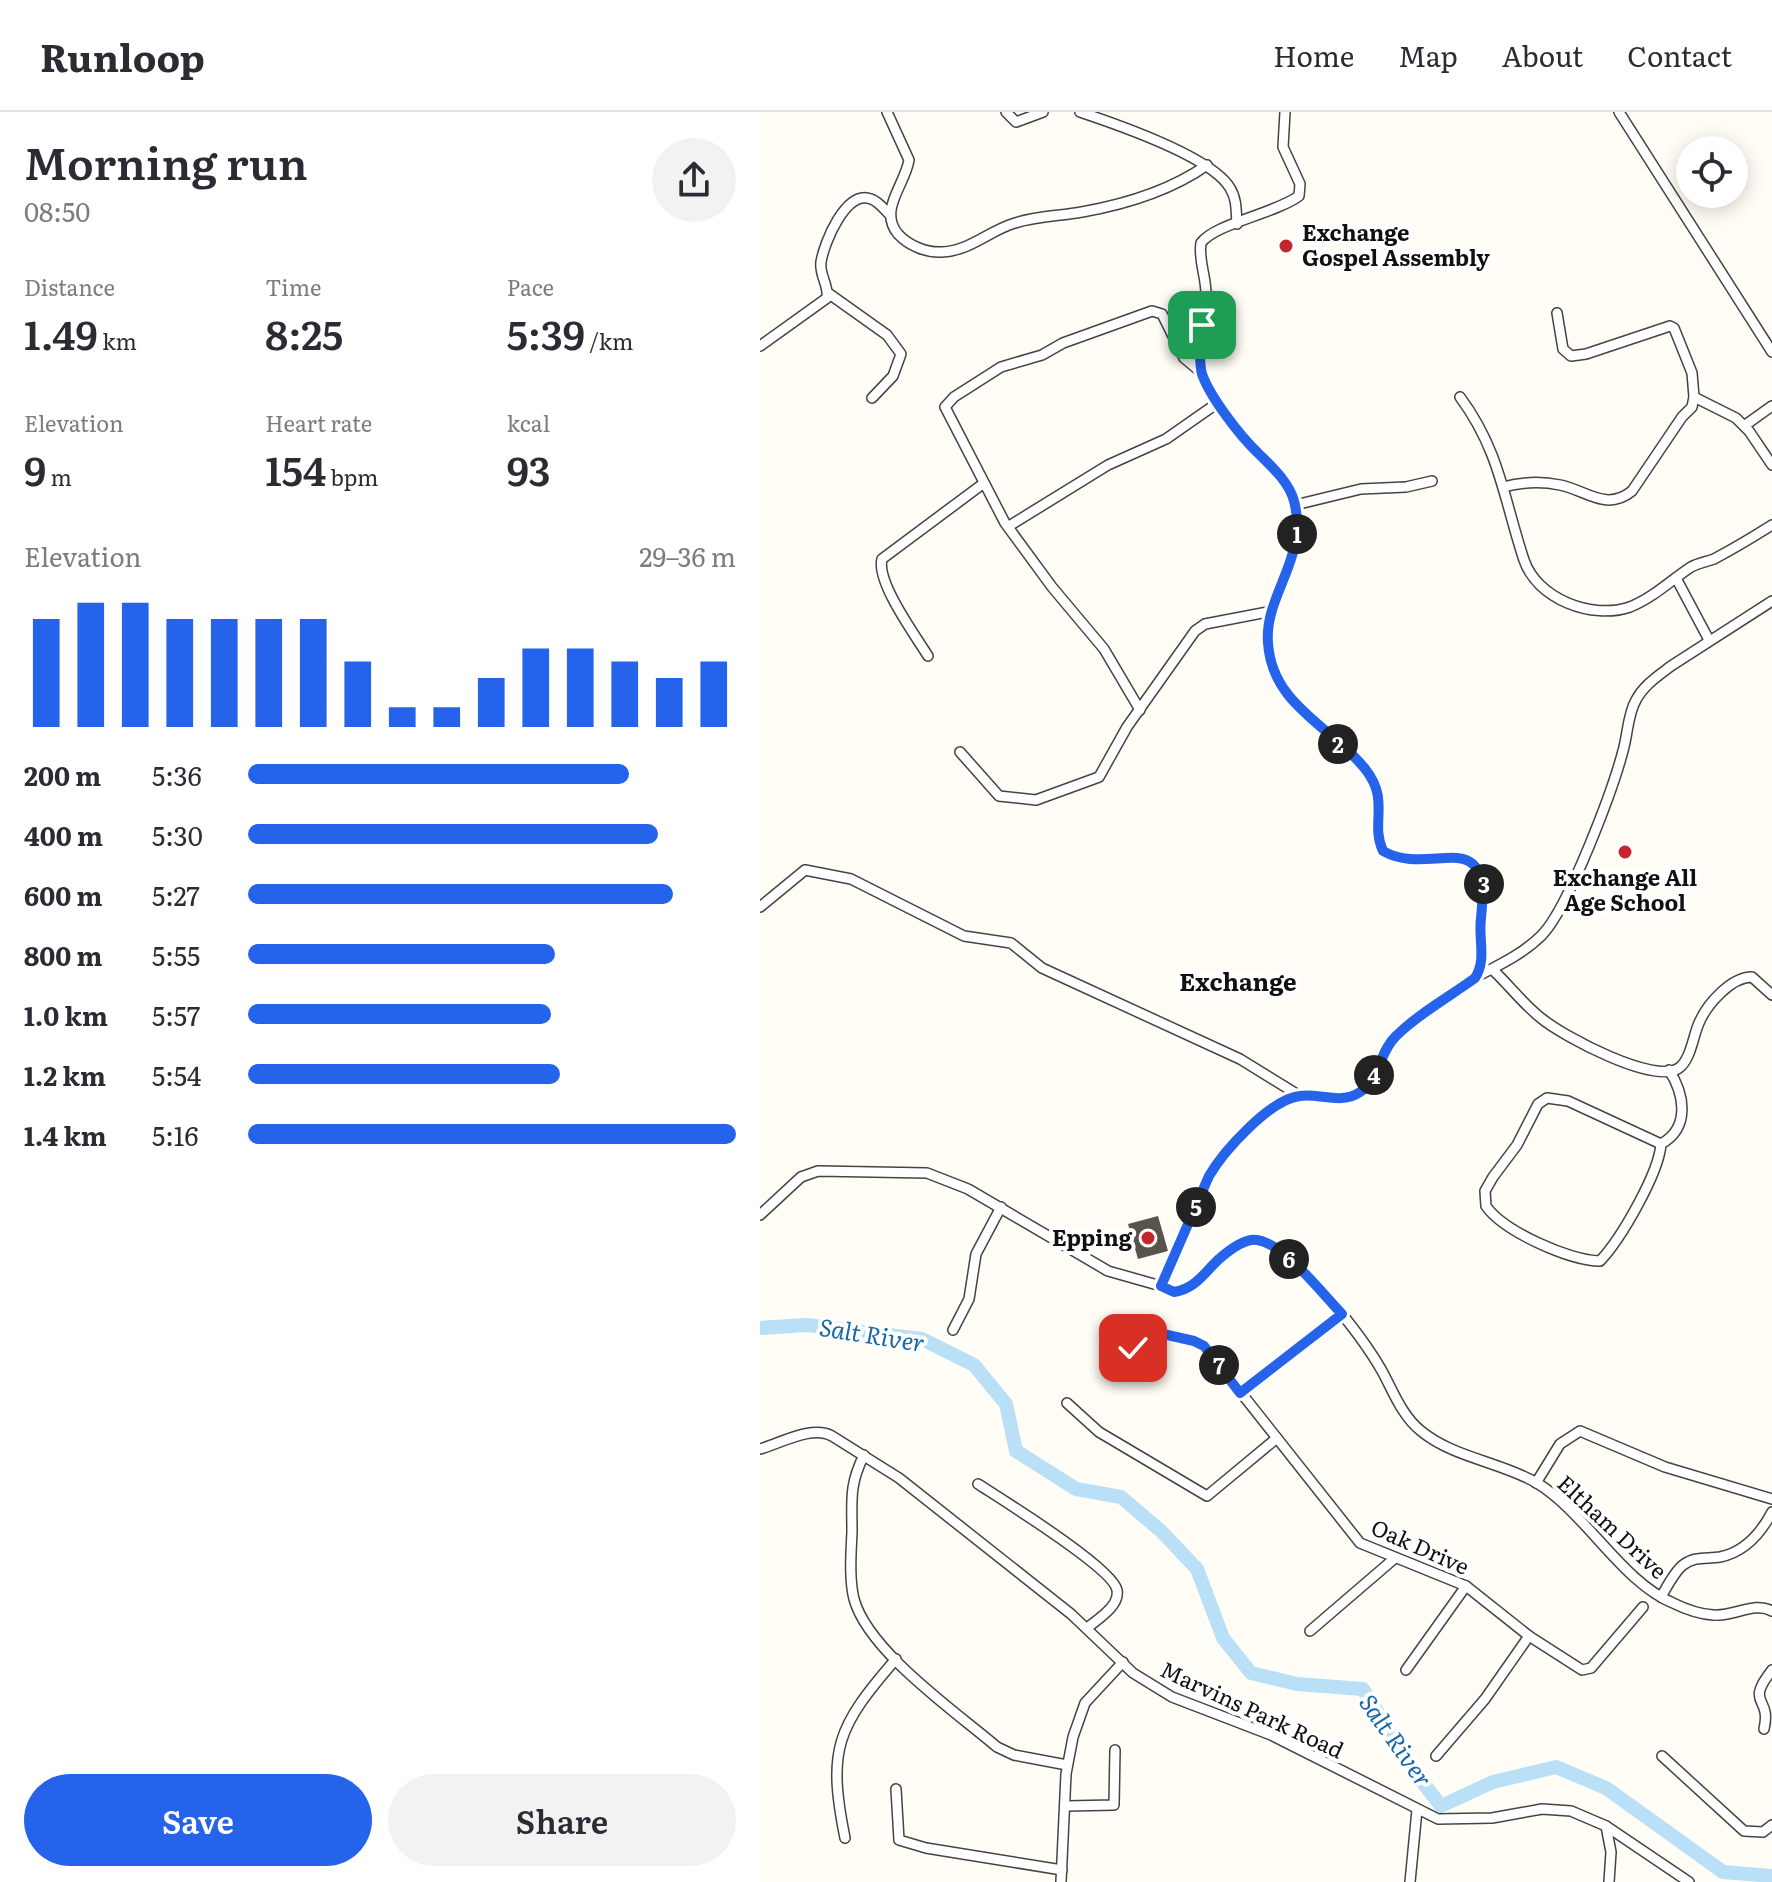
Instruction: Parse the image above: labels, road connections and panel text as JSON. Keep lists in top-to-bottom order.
{
  "streets": {
    "street": ["Eltham Drive", "Oak Drive", "Marvins Park Road"]
  },
  "districts": ["Exchange"],
  "water": ["Salt River"],
  "places": ["Exchange Gospel Assembly", "Exchange All Age School", "Epping"],
  "page": {
    "header": "Runloop",
    "nav": [
      "Home",
      "Map",
      "About",
      "Contact"
    ],
    "heading": ["Morning run", "08:50"],
    "stats": [
      ["Distance", "1.49 km"],
      ["Time", "8:25"],
      ["Pace", "5:39 /km"],
      ["Elevation", "9 m"],
      ["Heart rate", "154 bpm"],
      ["kcal", "93"]
    ],
    "pins": [
      "1",
      "2",
      "3",
      "4",
      "5",
      "6",
      "7"
    ],
    "chart": ["Elevation", "29–36 m"],
    "list": [
      {
        "name": "200 m",
        "note": "5:36"
      },
      {
        "name": "400 m",
        "note": "5:30"
      },
      {
        "name": "600 m",
        "note": "5:27"
      },
      {
        "name": "800 m",
        "note": "5:55"
      },
      {
        "name": "1.0 km",
        "note": "5:57"
      },
      {
        "name": "1.2 km",
        "note": "5:54"
      },
      {
        "name": "1.4 km",
        "note": "5:16"
      }
    ],
    "buttons": ["Save", "Share"]
  }
}
